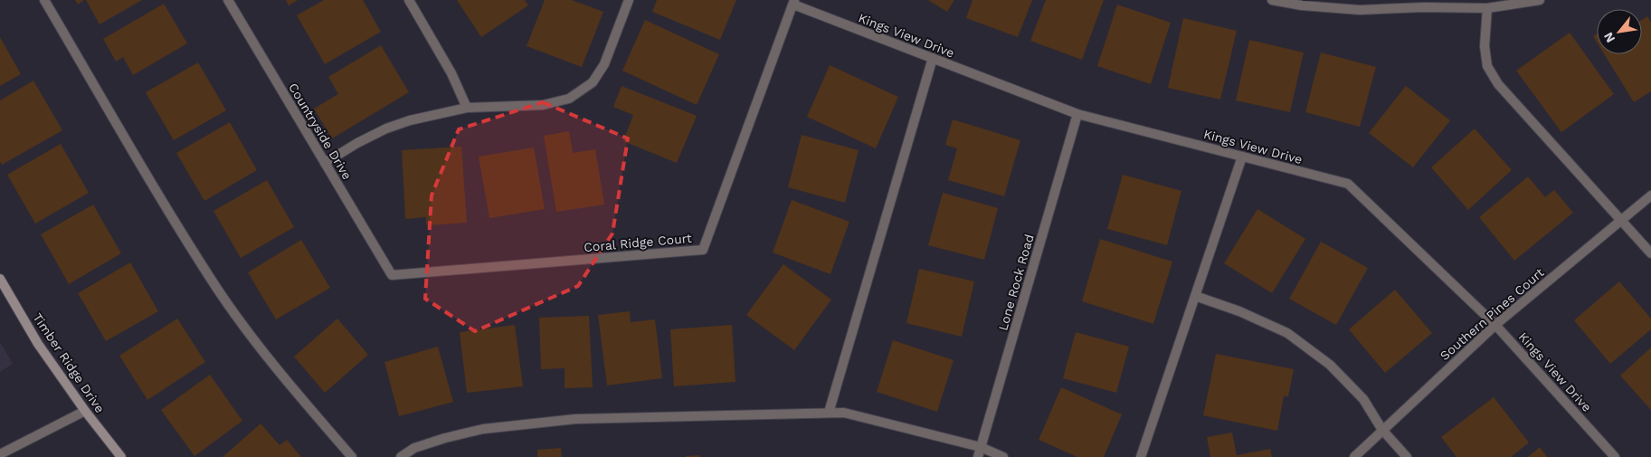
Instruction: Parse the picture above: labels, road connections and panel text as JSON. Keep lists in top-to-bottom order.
{
  "streets": {
    "street": [
      "Kings View Drive",
      "Countryside Drive",
      "Coral Ridge Court",
      "Lone Rock Road",
      "Southern Pines Court",
      "Timber Ridge Drive"
    ]
  },
  "crossings": [
    ["Kings View Drive", "Coral Ridge Court"],
    ["Kings View Drive", "Lone Rock Road"],
    ["Kings View Drive", "Southern Pines Court"],
    ["Countryside Drive", "Coral Ridge Court"]
  ],
  "north": "bottom left"
}
